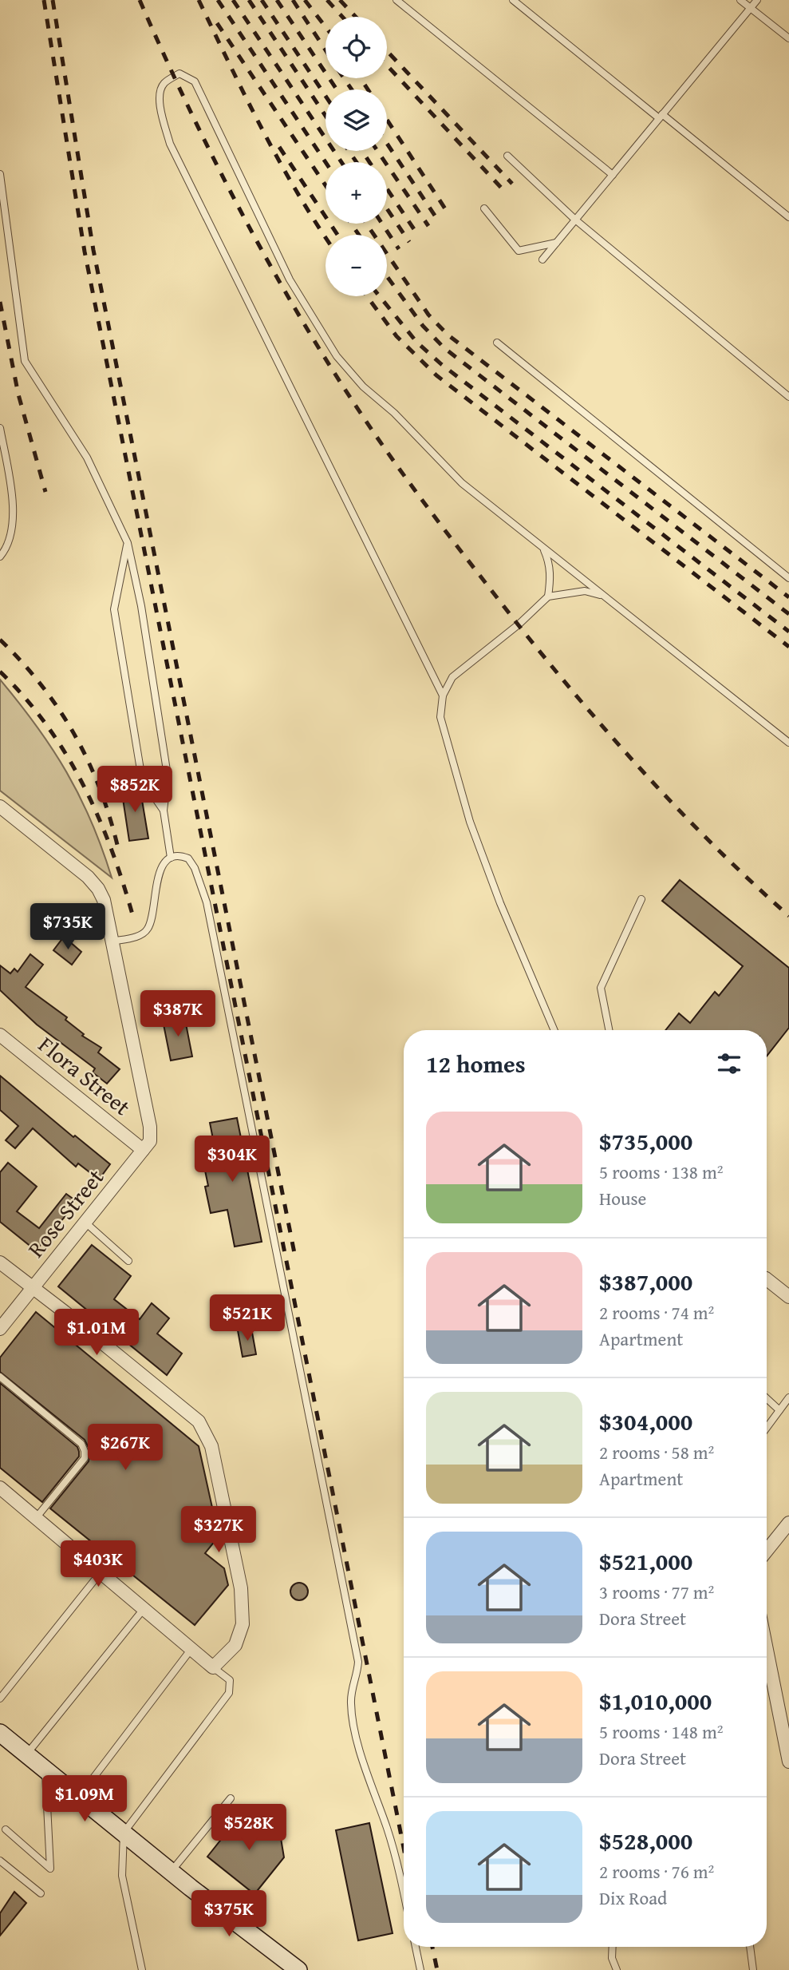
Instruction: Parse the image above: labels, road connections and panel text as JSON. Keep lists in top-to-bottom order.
{
  "streets": {
    "street": ["Flora Street", "Rose Street"]
  },
  "crossings": [
    ["Flora Street", "Rose Street"]
  ],
  "page": {
    "map_buttons": ["+", "−"],
    "price": [
      "$852K",
      "$735K",
      "$387K",
      "$304K",
      "$521K",
      "$1.01M",
      "$267K",
      "$327K",
      "$403K",
      "$1.09M",
      "$528K",
      "$375K"
    ],
    "heading": "12 homes",
    "list": [
      {
        "name": "$735,000",
        "note": "5 rooms · 138 m² · House"
      },
      {
        "name": "$387,000",
        "note": "2 rooms · 74 m² · Apartment"
      },
      {
        "name": "$304,000",
        "note": "2 rooms · 58 m² · Apartment"
      },
      {
        "name": "$521,000",
        "note": "3 rooms · 77 m² · Dora Street"
      },
      {
        "name": "$1,010,000",
        "note": "5 rooms · 148 m² · Dora Street"
      },
      {
        "name": "$528,000",
        "note": "2 rooms · 76 m² · Dix Road"
      }
    ]
  }
}
